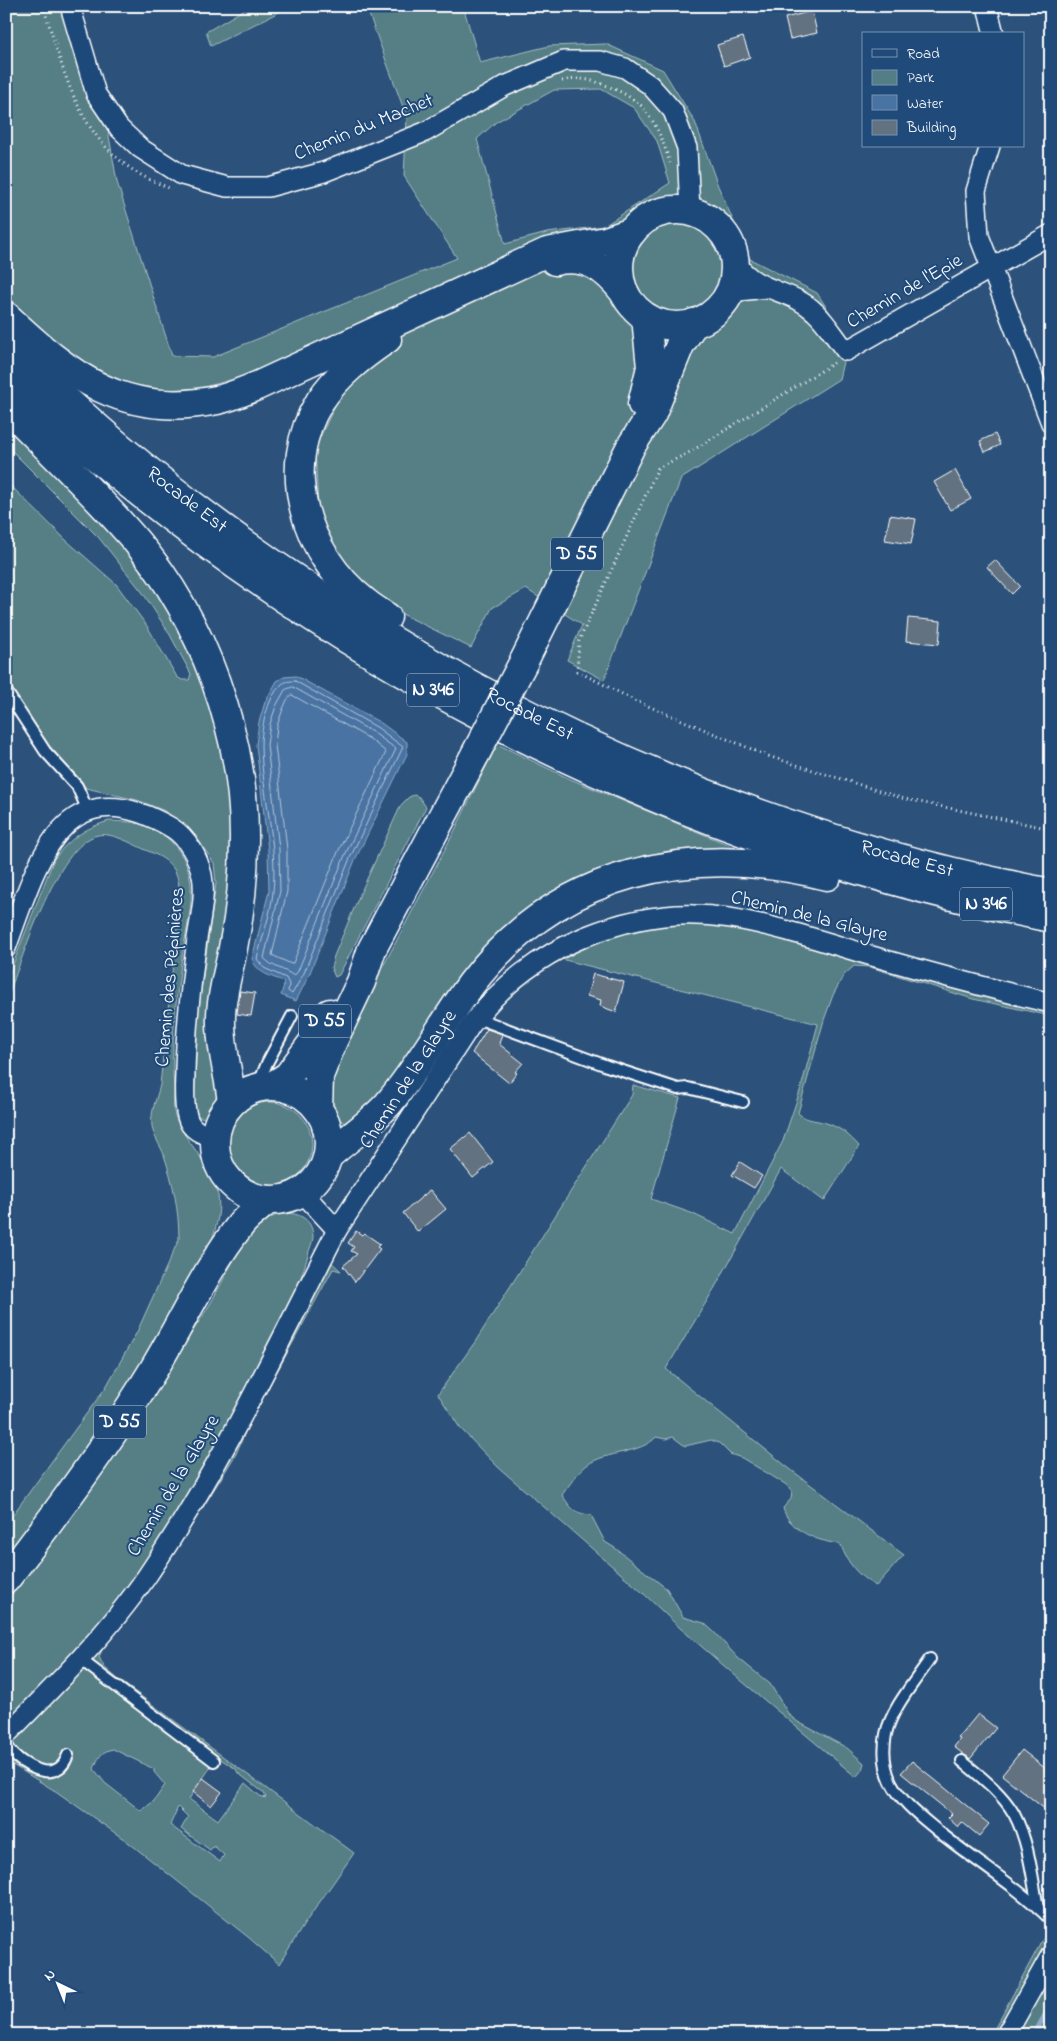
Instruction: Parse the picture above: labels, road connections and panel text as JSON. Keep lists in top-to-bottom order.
{
  "streets": {
    "main road": ["Rocade Est", "D 55", "N 346"],
    "street": [
      "Chemin du Machet",
      "Chemin de l'Epie",
      "Chemin de la Glayre",
      "Chemin des Pépinières"
    ]
  },
  "crossings": [
    ["Chemin du Machet", "Chemin de l'Epie"],
    ["Chemin du Machet", "D 55"],
    ["Chemin de l'Epie", "D 55"],
    ["D 55", "Chemin des Pépinières"]
  ],
  "legend": [
    "Road",
    "Park",
    "Water",
    "Building"
  ],
  "north": "top left"
}
